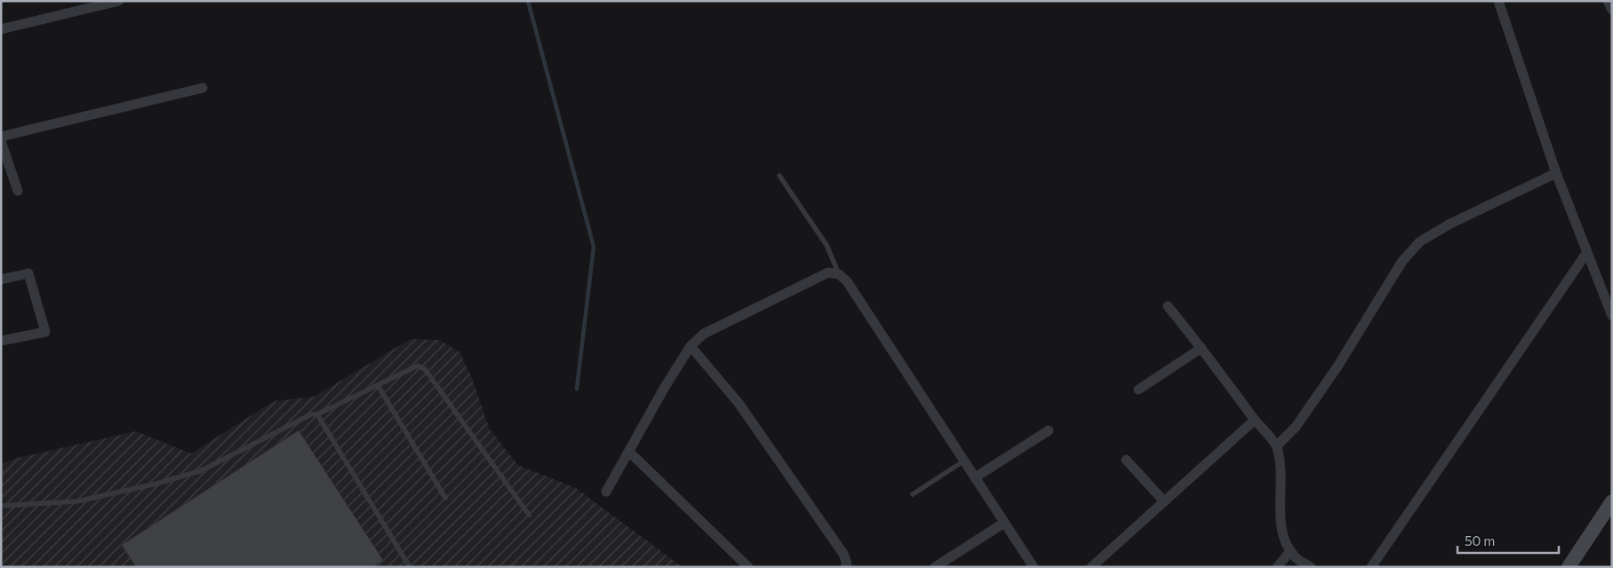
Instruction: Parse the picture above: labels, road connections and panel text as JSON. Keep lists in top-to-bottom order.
{
  "scale_bar": "50 m"
}
